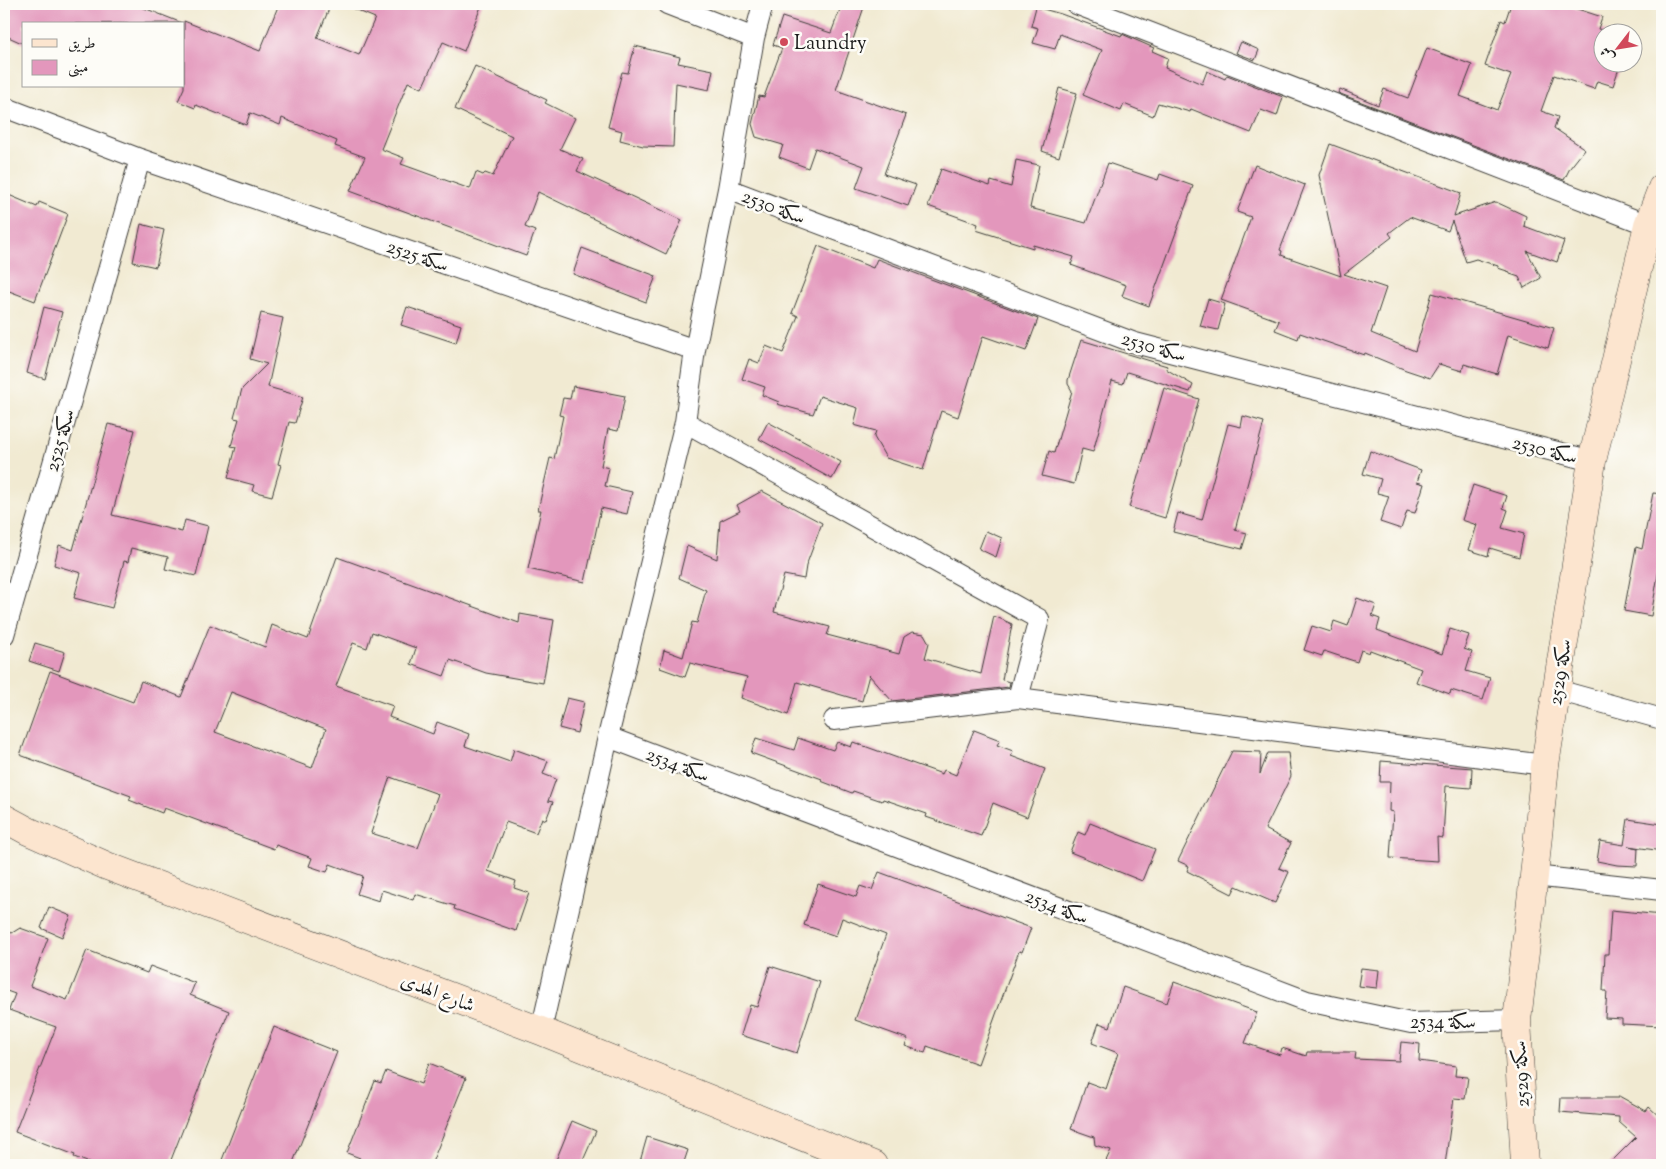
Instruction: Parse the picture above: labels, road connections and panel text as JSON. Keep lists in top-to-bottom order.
{
  "streets": {
    "street": [
      "سكة 2530",
      "سكة 2525",
      "سكة 2529",
      "سكة 2534",
      "شارع الهدى"
    ]
  },
  "crossings": [
    ["سكة 2530", "سكة 2529"],
    ["سكة 2529", "سكة 2534"]
  ],
  "places": ["Laundry"],
  "legend": ["طريق", "مبنى"],
  "north": "bottom left"
}
